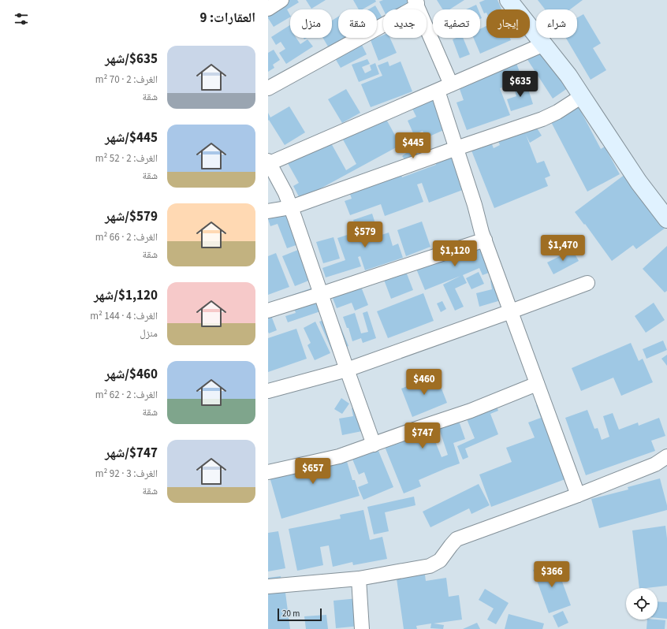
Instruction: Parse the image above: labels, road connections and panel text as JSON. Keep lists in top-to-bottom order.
{
  "scale_bar": "20 m",
  "page": {
    "heading": "العقارات: 9",
    "chip": [
      "شراء",
      "إيجار",
      "تصفية",
      "جديد",
      "شقة",
      "منزل"
    ],
    "list": [
      {
        "name": "$635/شهر",
        "note": "الغرف: 2 · 70 m² · شقة"
      },
      {
        "name": "$445/شهر",
        "note": "الغرف: 2 · 52 m² · شقة"
      },
      {
        "name": "$579/شهر",
        "note": "الغرف: 2 · 66 m² · شقة"
      },
      {
        "name": "$1,120/شهر",
        "note": "الغرف: 4 · 144 m² · منزل"
      },
      {
        "name": "$460/شهر",
        "note": "الغرف: 2 · 62 m² · شقة"
      },
      {
        "name": "$747/شهر",
        "note": "الغرف: 3 · 92 m² · شقة"
      }
    ],
    "price": [
      "$635",
      "$445",
      "$579",
      "$1,470",
      "$1,120",
      "$460",
      "$747",
      "$657",
      "$366"
    ],
    "scale": "20 m"
  }
}
